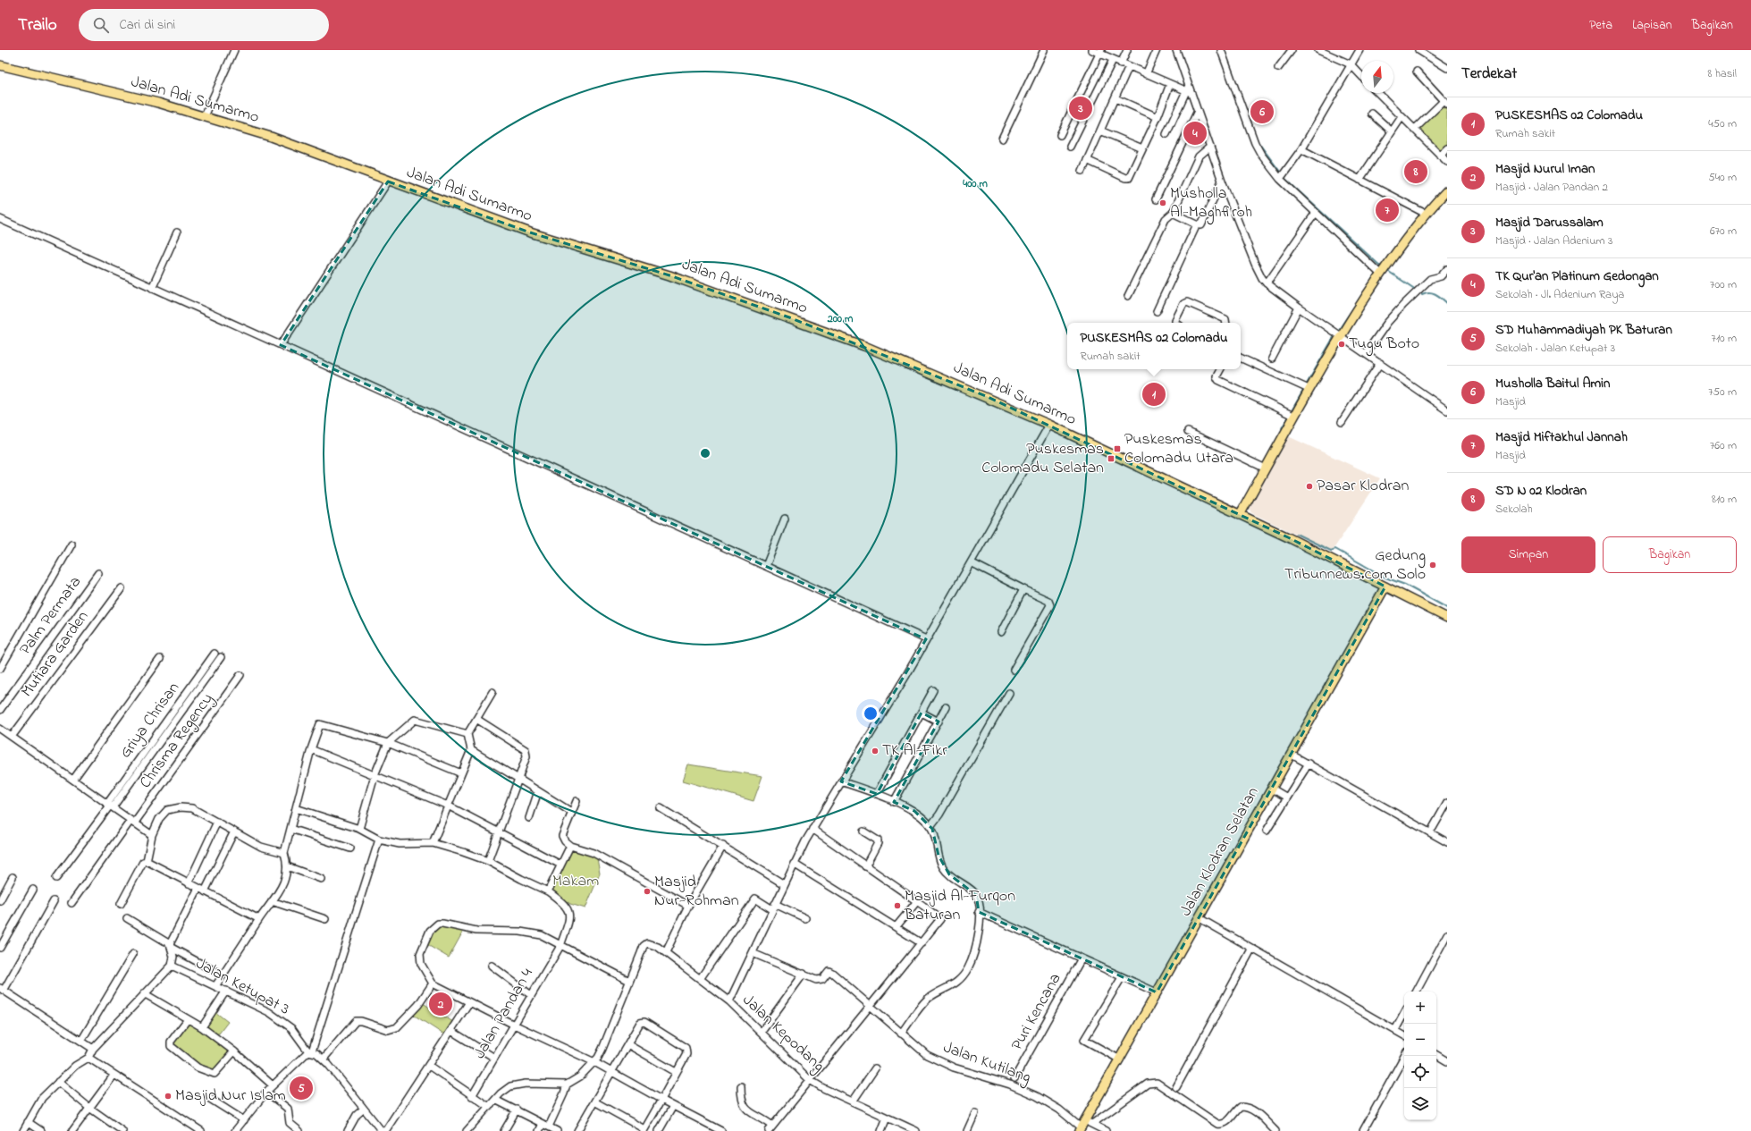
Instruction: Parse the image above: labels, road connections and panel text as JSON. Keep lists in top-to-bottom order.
{
  "streets": {
    "main road": ["Jalan Adi Sumarmo", "Jalan Klodran Selatan"],
    "street": [
      "Palm Permata",
      "Mutiara Garden",
      "Griya Chrisan",
      "Chrisma Regency",
      "Jalan Ketupat 3",
      "Puri Kencana",
      "Jalan Pandan 4",
      "Jalan Kepodang",
      "Jalan Kutilang"
    ]
  },
  "crossings": [
    ["Jalan Adi Sumarmo", "Jalan Klodran Selatan"],
    ["Jalan Klodran Selatan", "Jalan Kutilang"]
  ],
  "parks": ["Makam"],
  "places": {
    "other": [
      "Musholla Al-Maghfiroh",
      "Tugu Boto",
      "Pasar Klodran",
      "Gedung Tribunnews.com Solo",
      "TK Al-Fikr",
      "Masjid Nur-Rohman",
      "Masjid Al-Furqon Baturan",
      "Masjid Nur Islam"
    ],
    "transit": ["Puskesmas Colomadu Utara", "Puskesmas Colomadu Selatan"]
  },
  "north": "top",
  "page": {
    "header": "Trailo",
    "search": "Cari di sini",
    "nav": ["Peta", "Lapisan", "Bagikan"],
    "heading": ["Terdekat", "8 hasil"],
    "pins": [
      "3",
      "6",
      "4",
      "8",
      "7",
      "1",
      "2",
      "5"
    ],
    "list": [
      {
        "mark": "1",
        "name": "PUSKESMAS 02 Colomadu",
        "note": "Rumah sakit",
        "value": "450 m"
      },
      {
        "mark": "2",
        "name": "Masjid Nurul Iman",
        "note": "Masjid · Jalan Pandan 2",
        "value": "540 m"
      },
      {
        "mark": "3",
        "name": "Masjid Darussalam",
        "note": "Masjid · Jalan Adenium 3",
        "value": "670 m"
      },
      {
        "mark": "4",
        "name": "TK Qur'an Platinum Gedongan",
        "note": "Sekolah · Jl. Adenium Raya",
        "value": "700 m"
      },
      {
        "mark": "5",
        "name": "SD Muhammadiyah PK Baturan",
        "note": "Sekolah · Jalan Ketupat 3",
        "value": "710 m"
      },
      {
        "mark": "6",
        "name": "Musholla Baitul Amin",
        "note": "Masjid",
        "value": "750 m"
      },
      {
        "mark": "7",
        "name": "Masjid Miftakhul Jannah",
        "note": "Masjid",
        "value": "760 m"
      },
      {
        "mark": "8",
        "name": "SD N 02 Klodran",
        "note": "Sekolah",
        "value": "810 m"
      }
    ],
    "popup": ["PUSKESMAS 02 Colomadu", "Rumah sakit"],
    "buttons": ["Simpan", "Bagikan"],
    "map_buttons": ["+", "−"]
  },
  "rings": ["400 m", "200 m"]
}
